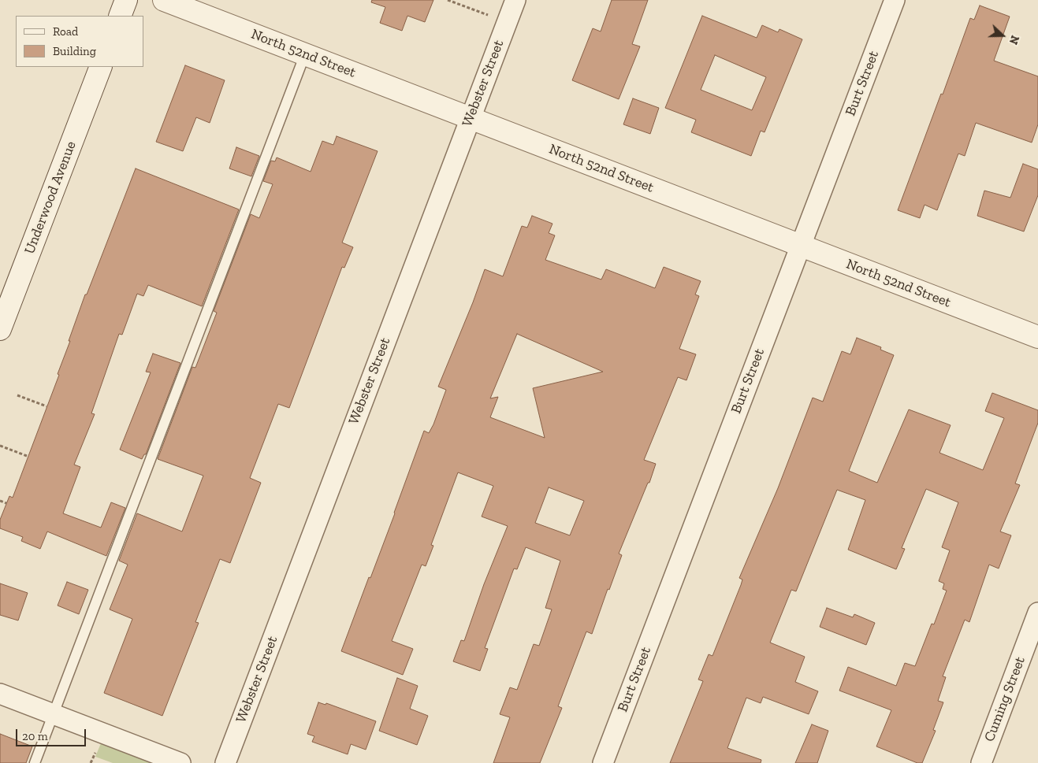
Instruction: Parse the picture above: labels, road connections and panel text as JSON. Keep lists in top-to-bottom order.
{
  "streets": {
    "street": [
      "North 52nd Street",
      "Webster Street",
      "Burt Street",
      "Underwood Avenue",
      "Cuming Street"
    ]
  },
  "crossings": [
    ["North 52nd Street", "Webster Street"],
    ["North 52nd Street", "Burt Street"]
  ],
  "legend": ["Road", "Building"],
  "scale_bar": "20 m",
  "north": "right"
}
